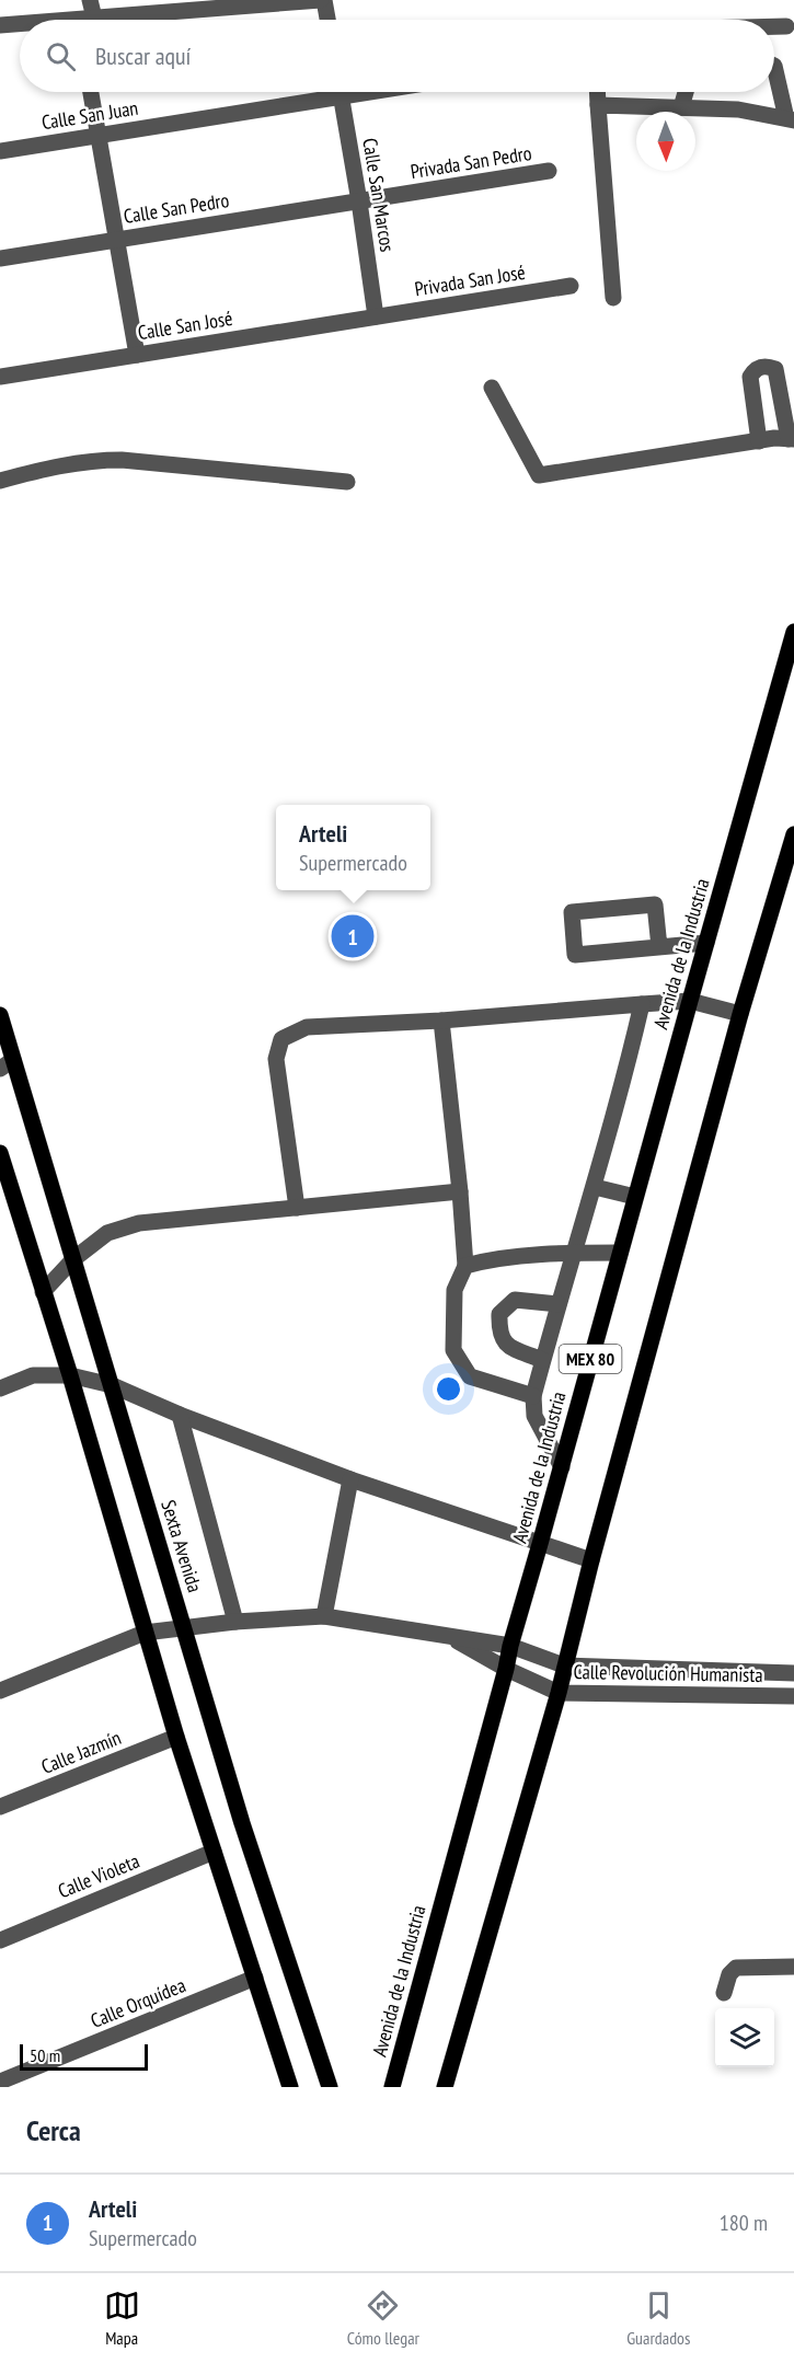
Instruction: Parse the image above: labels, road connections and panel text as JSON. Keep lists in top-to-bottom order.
{
  "streets": {
    "main road": ["Avenida de la Industria", "MEX 80", "Sexta Avenida"],
    "street": [
      "Calle San Juan",
      "Privada San Pedro",
      "Calle San Marcos",
      "Calle San Pedro",
      "Privada San José",
      "Calle San José",
      "Calle Revolución Humanista",
      "Calle Jazmín",
      "Calle Violeta",
      "Calle Orquídea"
    ]
  },
  "crossings": [
    ["Privada San Pedro", "Calle San Marcos"],
    ["Privada San Pedro", "Calle San Pedro"],
    ["Calle San Marcos", "Calle San Pedro"],
    ["Calle San Marcos", "Privada San José"],
    ["Calle San Marcos", "Calle San José"],
    ["Privada San José", "Calle San José"],
    ["Avenida de la Industria", "Calle Revolución Humanista"],
    ["MEX 80", "Calle Revolución Humanista"],
    ["Sexta Avenida", "Calle Revolución Humanista"]
  ],
  "scale_bar": "50 m",
  "north": "bottom",
  "page": {
    "search": "Buscar aquí",
    "popup": ["Arteli", "Supermercado"],
    "pins": "1",
    "scale": "50 m",
    "heading": "Cerca",
    "list": [
      {
        "mark": "1",
        "name": "Arteli",
        "note": "Supermercado",
        "value": "180 m"
      }
    ],
    "nav": ["Mapa", "Cómo llegar", "Guardados"]
  }
}
